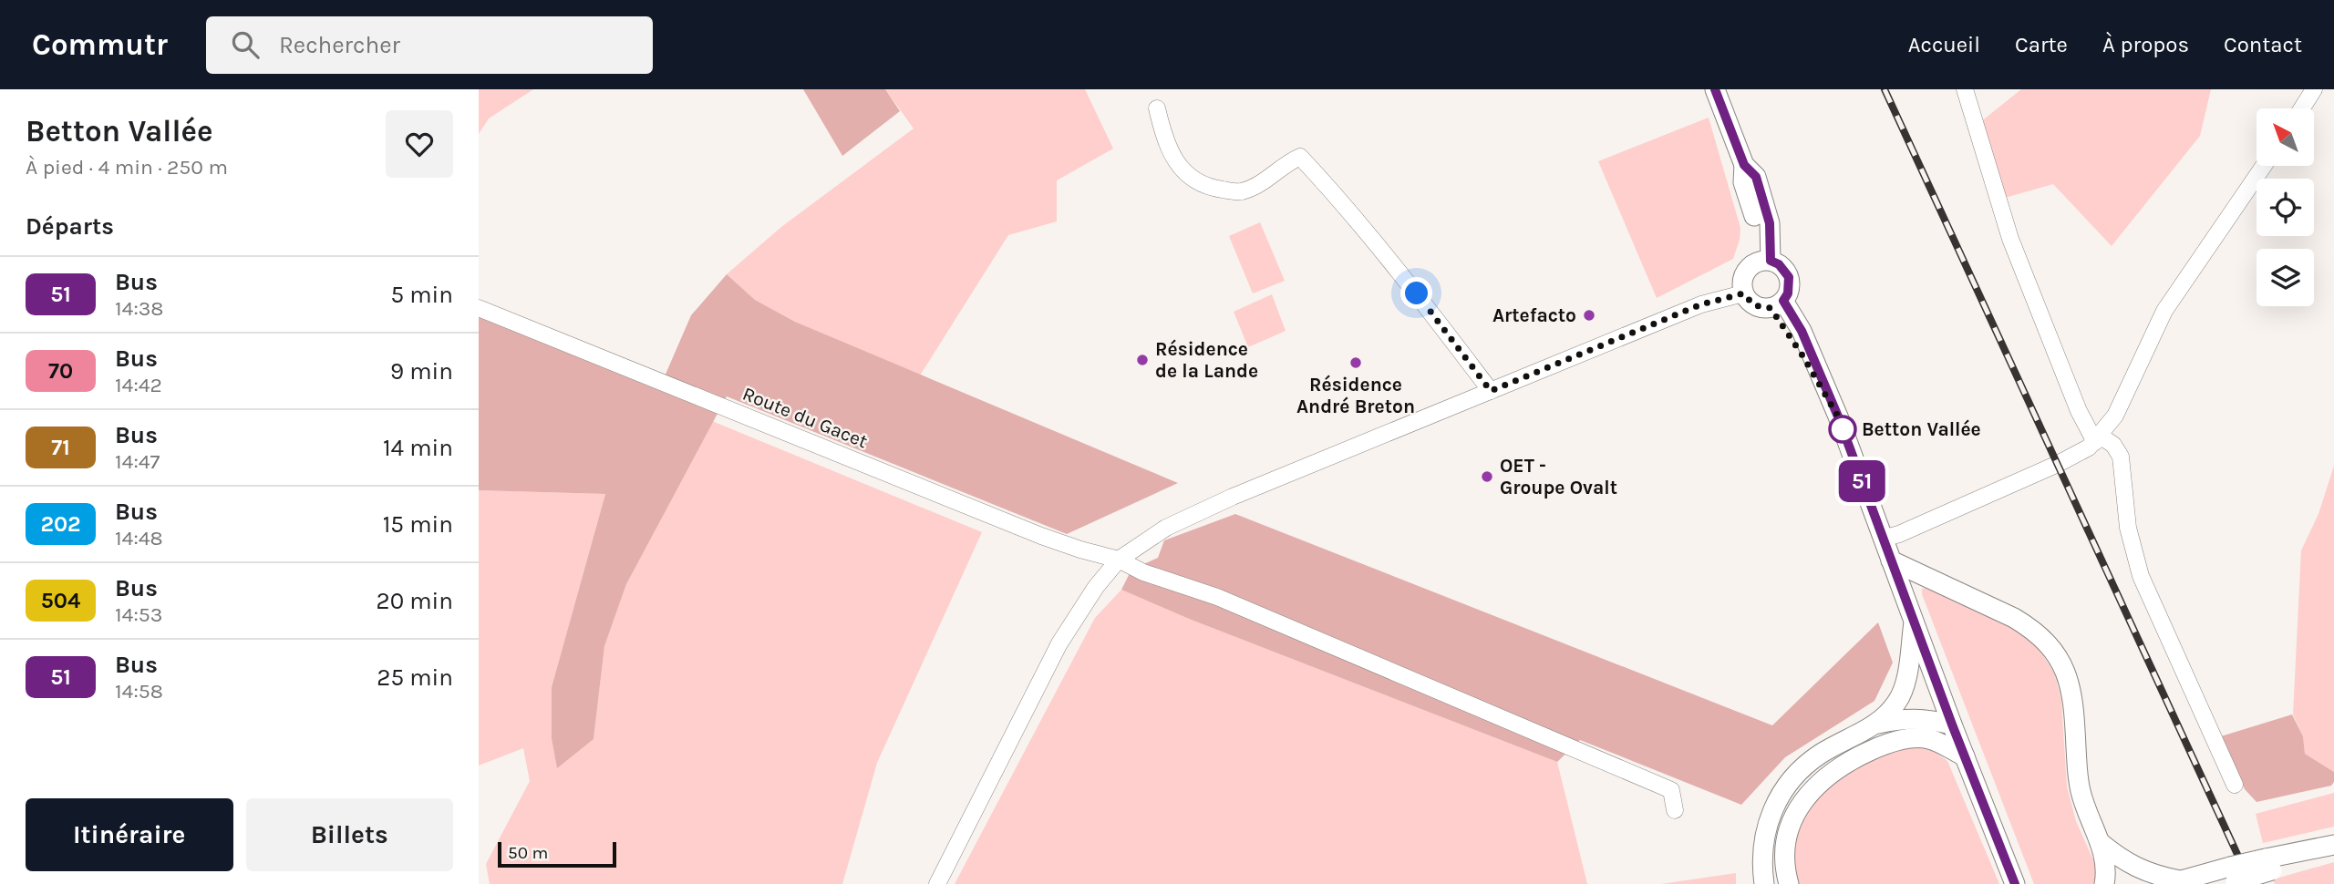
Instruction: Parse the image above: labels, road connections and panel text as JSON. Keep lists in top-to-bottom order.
{
  "streets": {
    "street": ["Route du Gacet"]
  },
  "places": [
    "Artefacto",
    "Résidence de la Lande",
    "Résidence André Breton",
    "Betton Vallée",
    "OET - Groupe Ovalt"
  ],
  "lines": ["bus line 51"],
  "scale_bar": "50 m",
  "north": "top left",
  "page": {
    "header": "Commutr",
    "search": "Rechercher",
    "nav": [
      "Accueil",
      "Carte",
      "À propos",
      "Contact"
    ],
    "heading": [
      ["Betton Vallée", "À pied · 4 min · 250 m"],
      "Départs"
    ],
    "on_map": "51",
    "list": [
      {
        "mark": "51",
        "name": "Bus",
        "note": "14:38",
        "value": "5 min"
      },
      {
        "mark": "70",
        "name": "Bus",
        "note": "14:42",
        "value": "9 min"
      },
      {
        "mark": "71",
        "name": "Bus",
        "note": "14:47",
        "value": "14 min"
      },
      {
        "mark": "202",
        "name": "Bus",
        "note": "14:48",
        "value": "15 min"
      },
      {
        "mark": "504",
        "name": "Bus",
        "note": "14:53",
        "value": "20 min"
      },
      {
        "mark": "51",
        "name": "Bus",
        "note": "14:58",
        "value": "25 min"
      }
    ],
    "buttons": ["Itinéraire", "Billets"],
    "scale": "50 m"
  }
}
